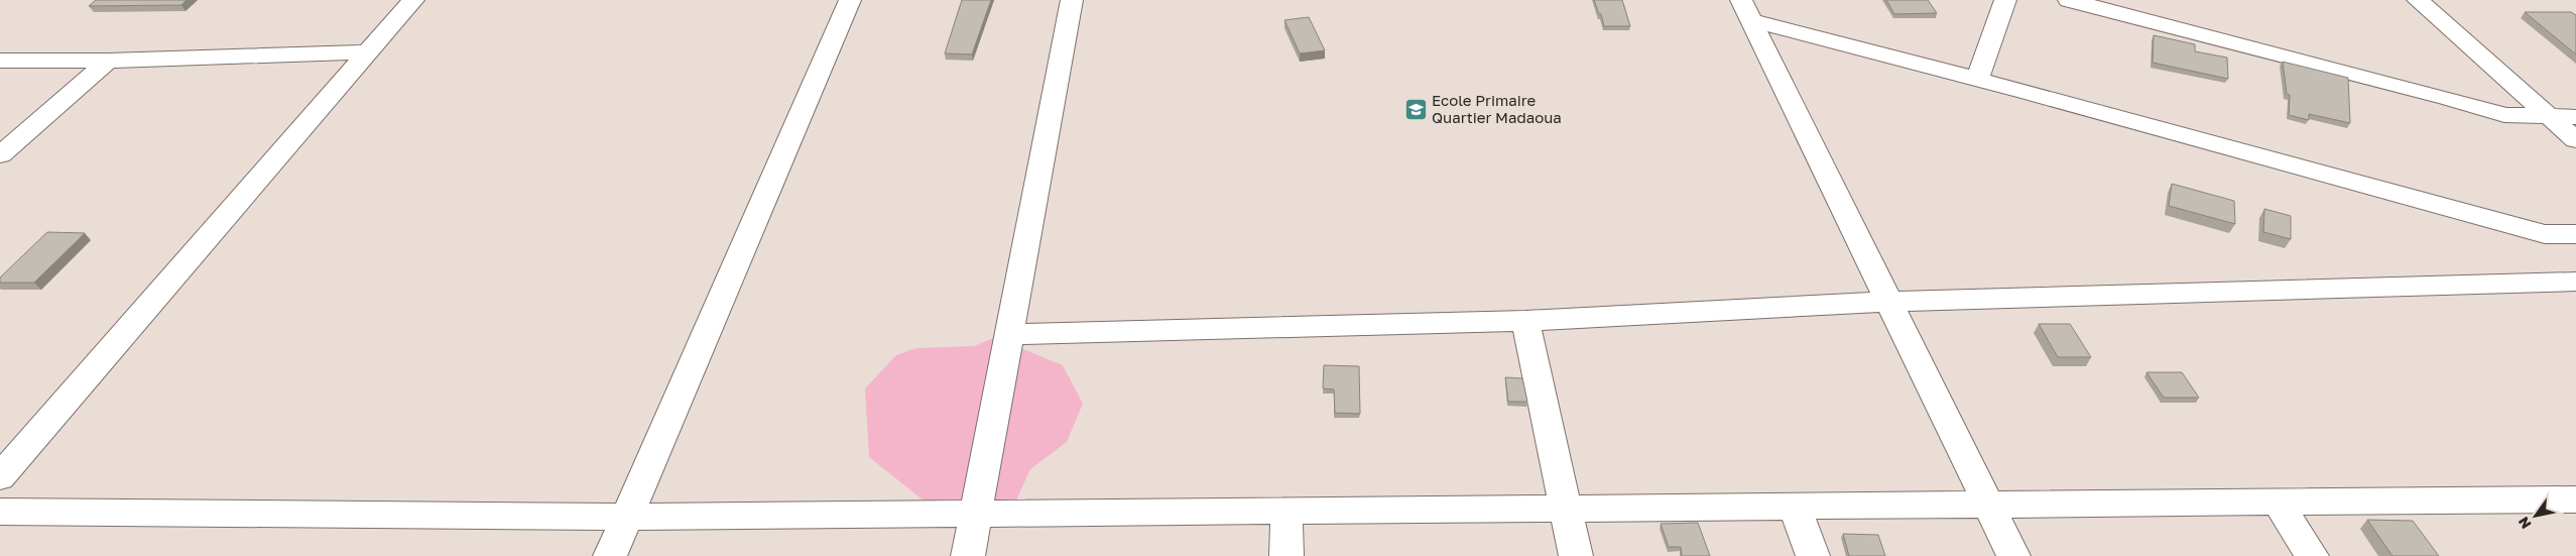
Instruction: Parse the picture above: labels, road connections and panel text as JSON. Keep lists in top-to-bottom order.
{
  "places": {
    "school or university": ["Ecole Primaire Quartier Madaoua"]
  },
  "north": "bottom left"
}
